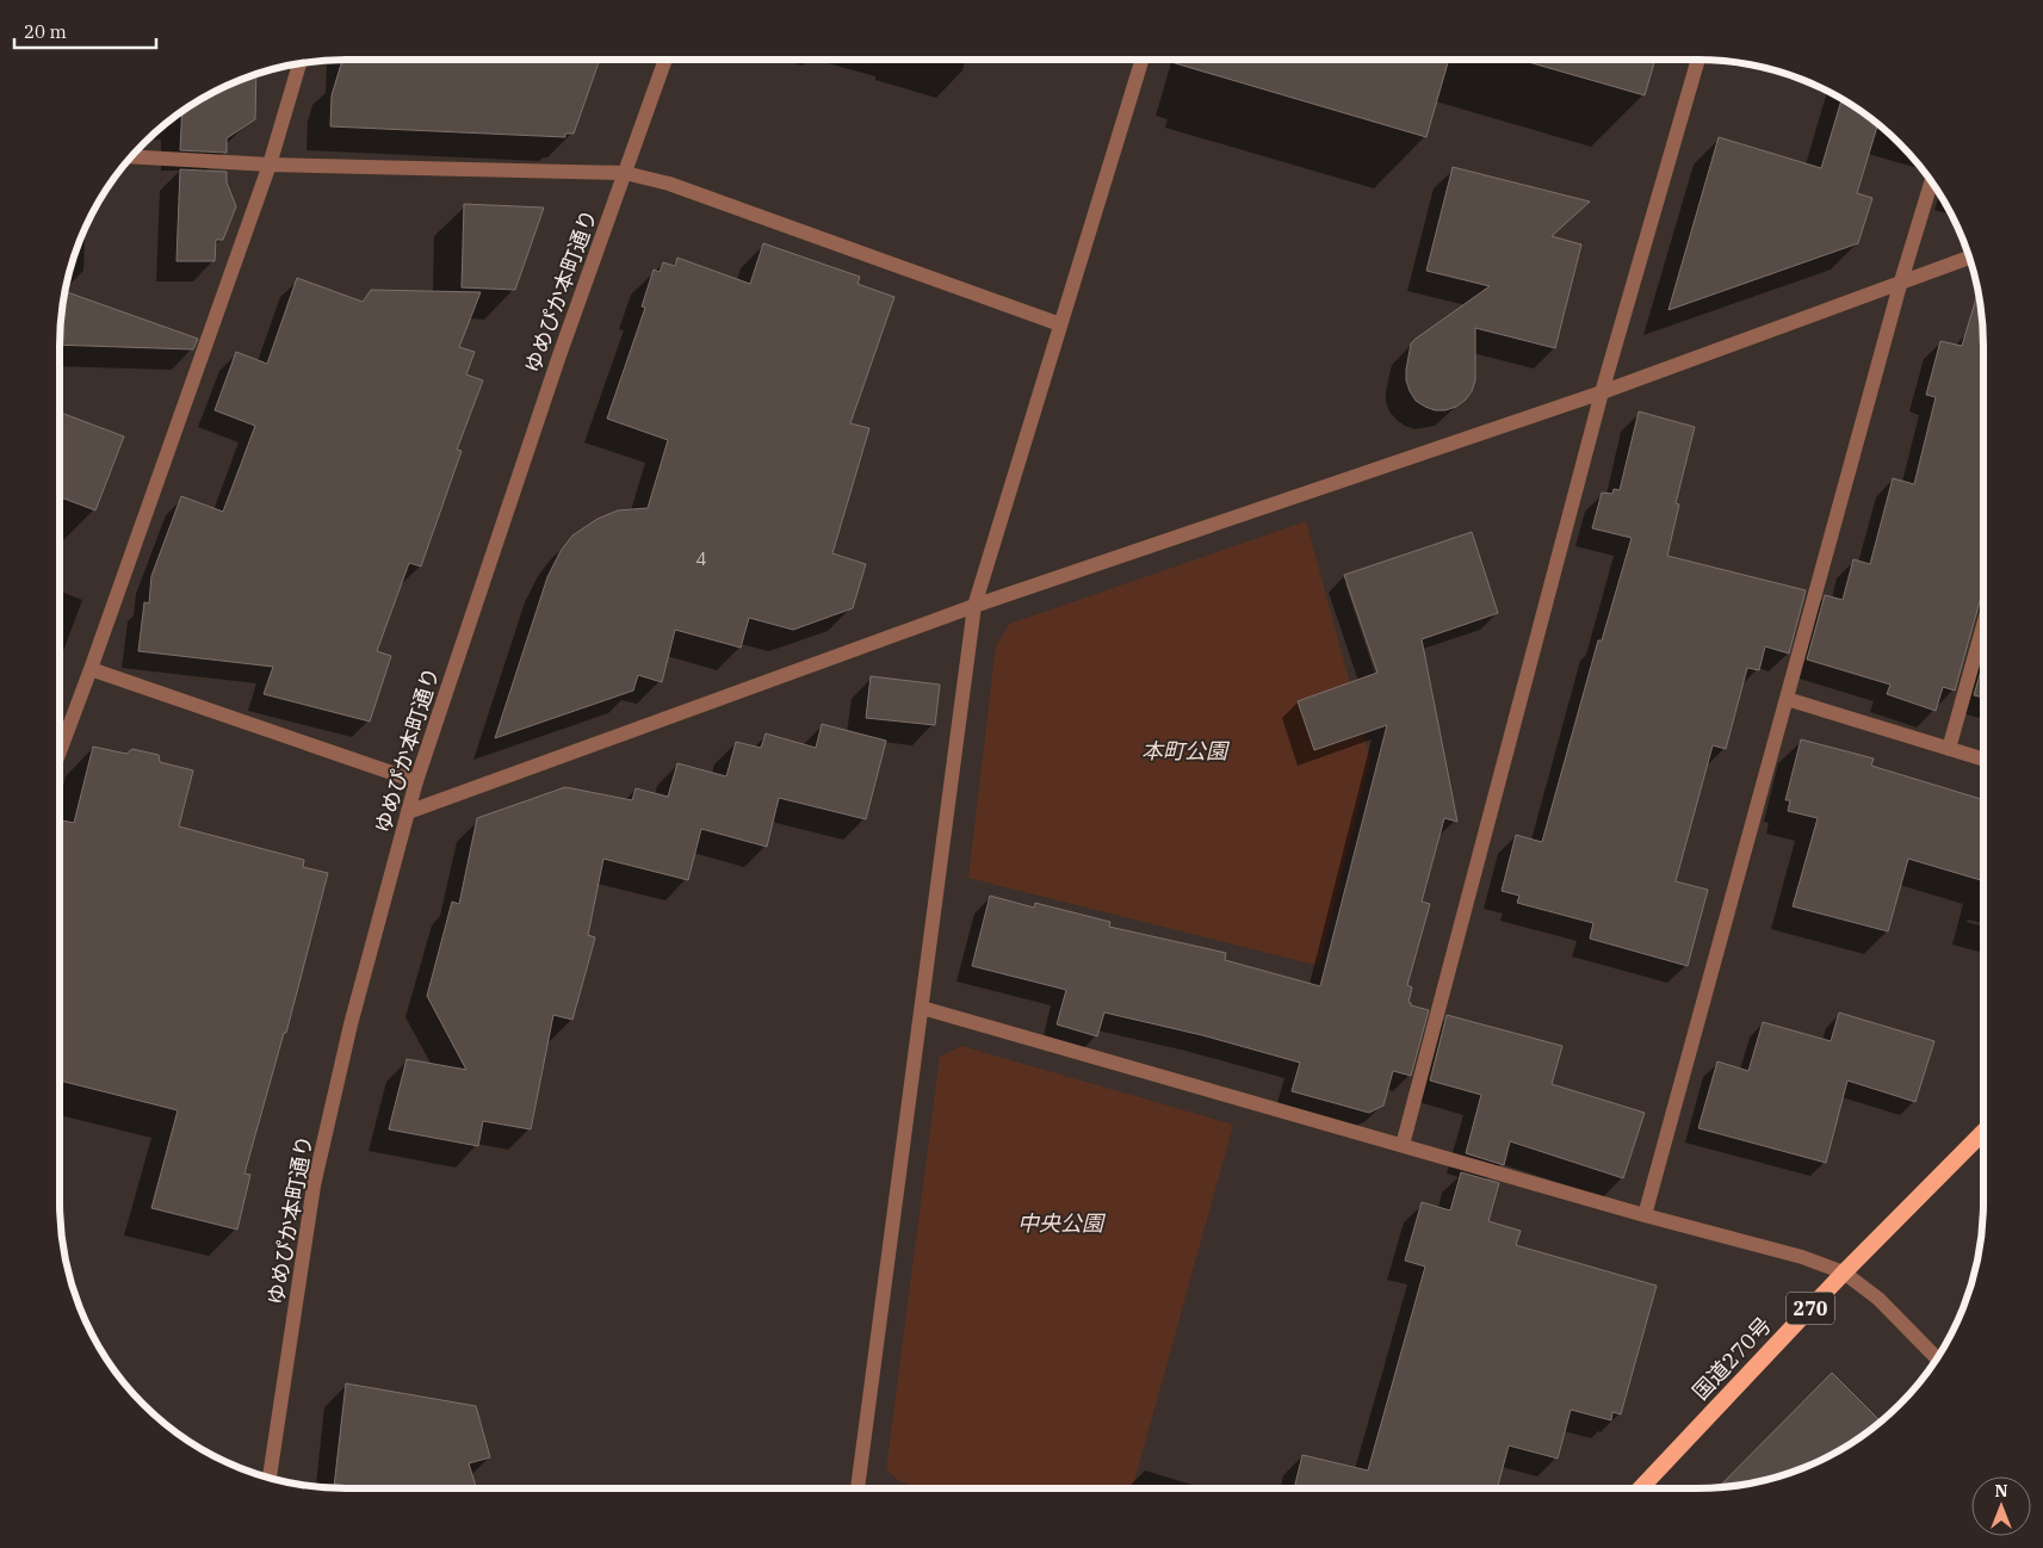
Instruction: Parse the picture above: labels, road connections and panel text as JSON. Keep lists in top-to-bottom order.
{
  "streets": {
    "highway": ["270", "国道270号"],
    "street": ["ゆめぴか本町通り"]
  },
  "parks": ["本町公園", "中央公園"],
  "house_numbers": ["4"],
  "scale_bar": "20 m",
  "north": "top"
}
